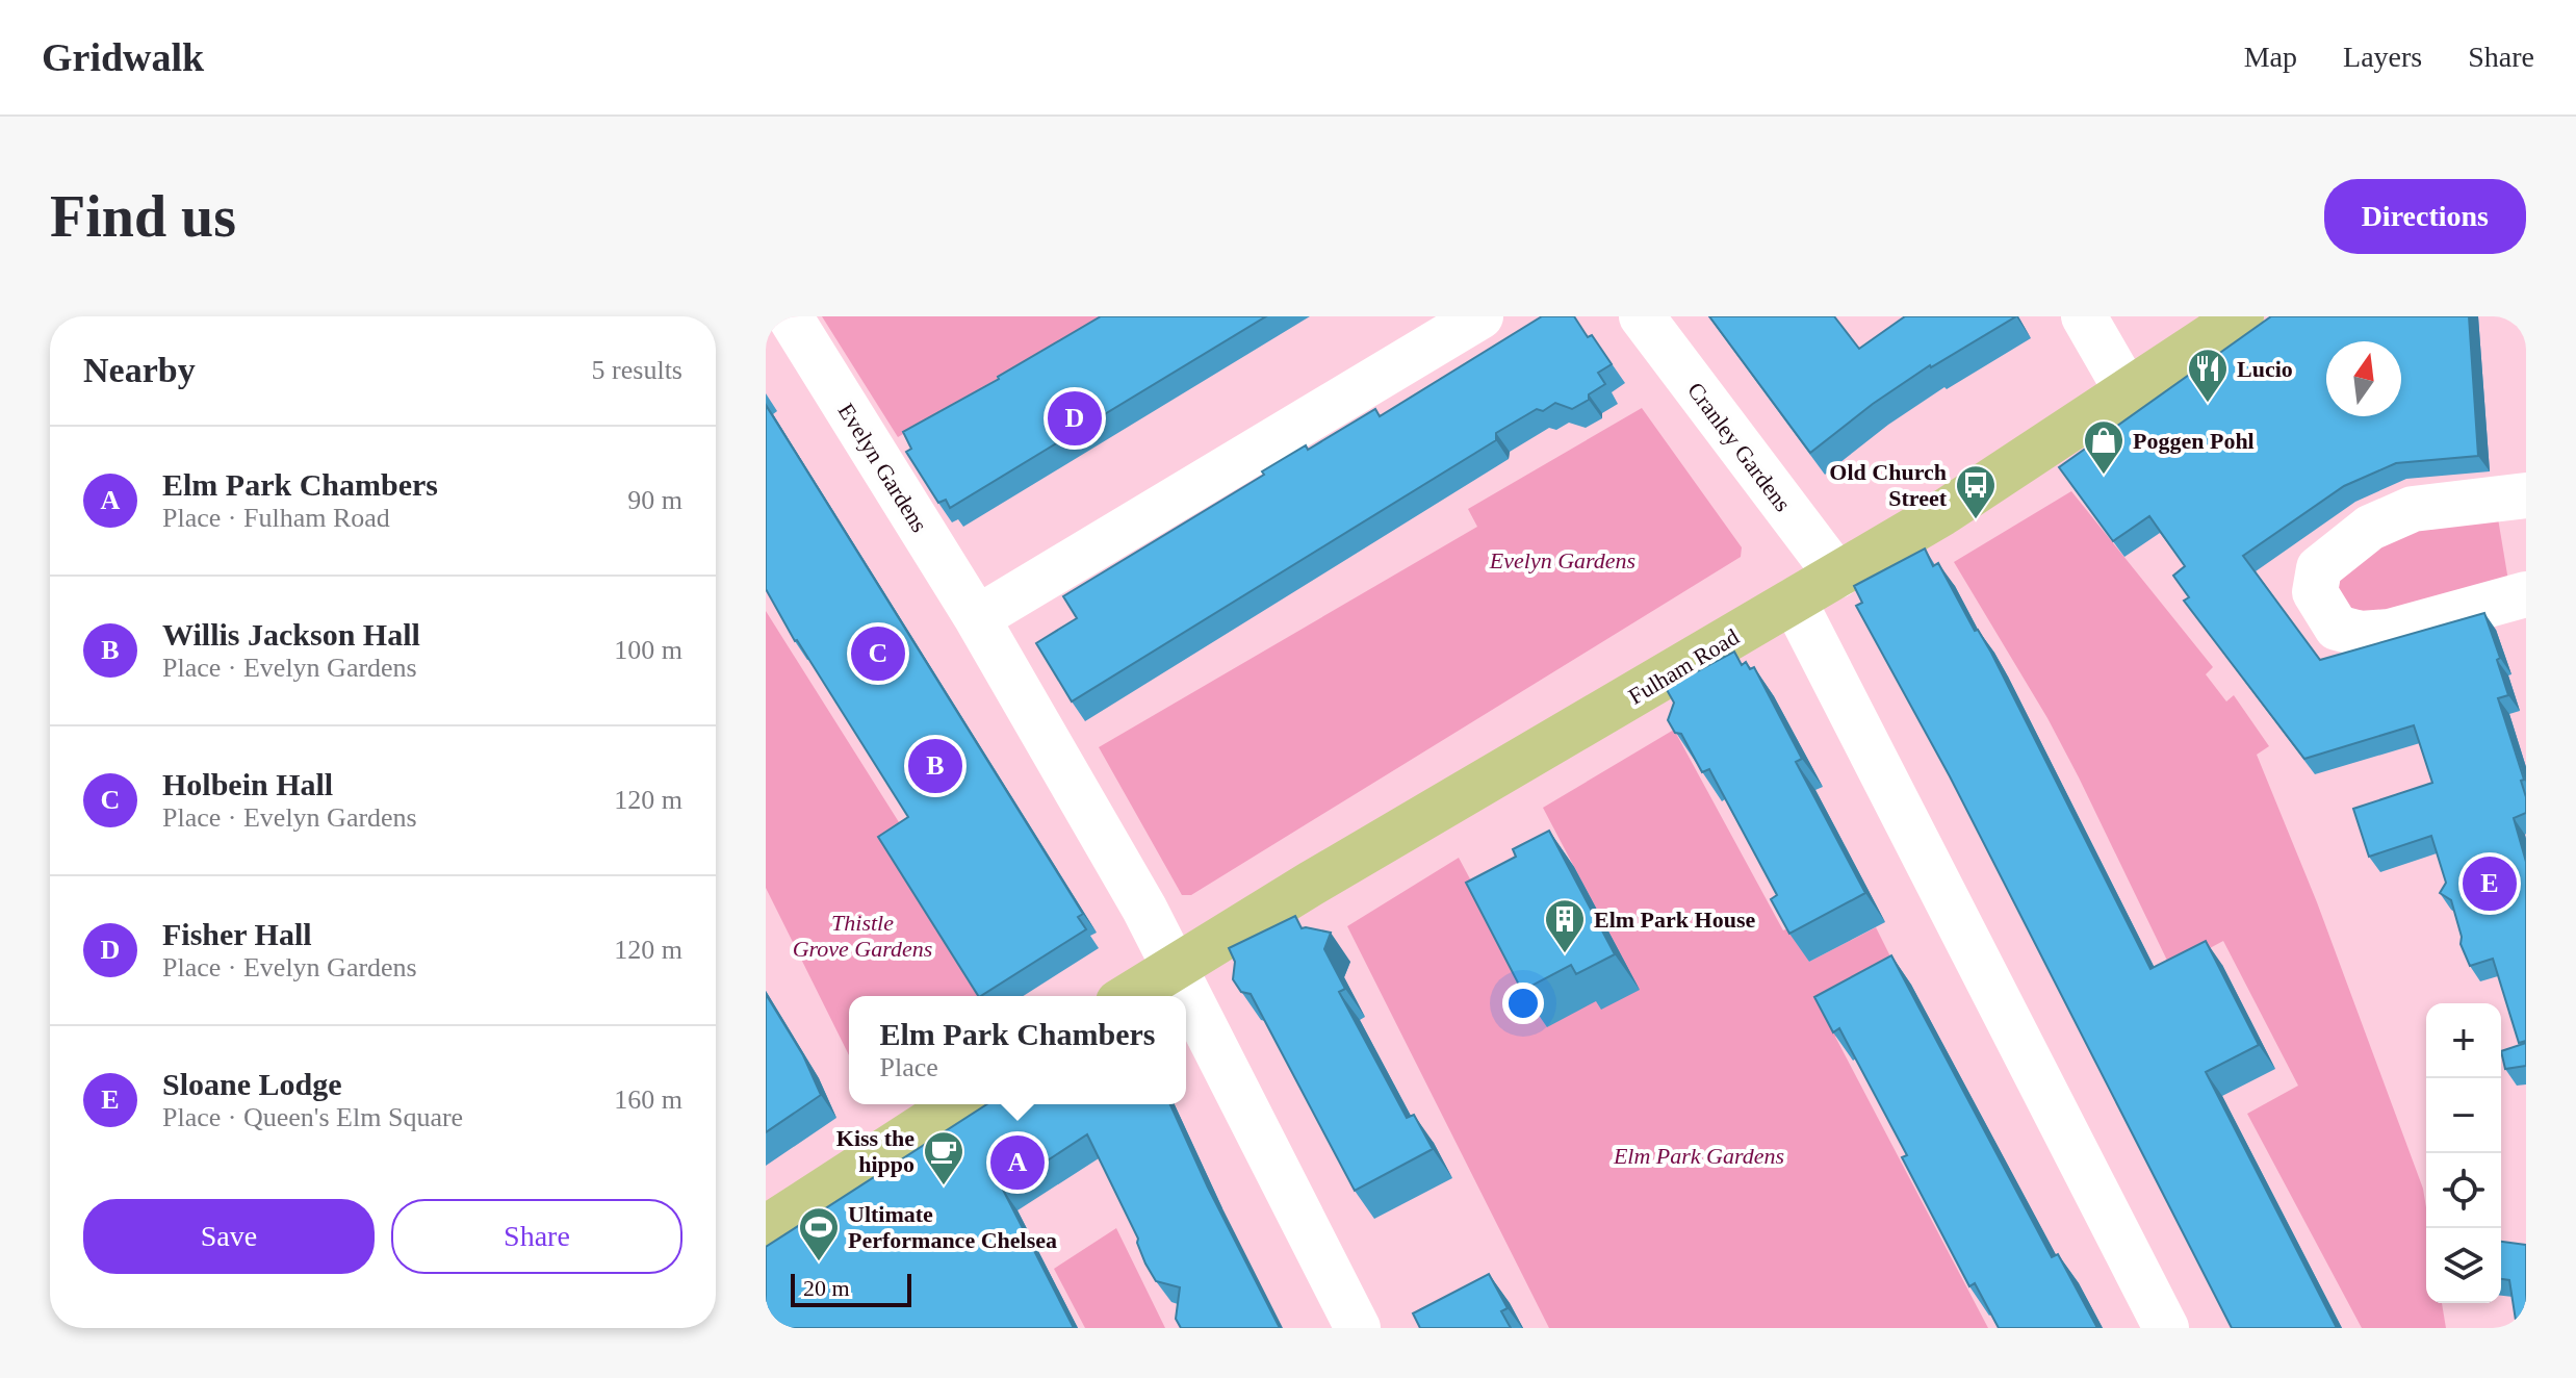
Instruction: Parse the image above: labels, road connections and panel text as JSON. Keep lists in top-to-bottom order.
{
  "streets": {
    "main road": ["Fulham Road"],
    "street": ["Cranley Gardens", "Evelyn Gardens"]
  },
  "crossings": [
    ["Cranley Gardens", "Fulham Road"],
    ["Evelyn Gardens", "Fulham Road"]
  ],
  "parks": ["Evelyn Gardens", "Thistle Grove Gardens", "Elm Park Gardens"],
  "places": {
    "restaurant": ["Lucio"],
    "shop": ["Poggen Pohl"],
    "bus stop": ["Old Church Street"],
    "building": ["Elm Park House"],
    "cafe": ["Kiss the hippo"],
    "sports": ["Ultimate Performance Chelsea"]
  },
  "scale_bar": "20 m",
  "north": "top",
  "page": {
    "header": "Gridwalk",
    "nav": ["Map", "Layers", "Share"],
    "buttons": [
      "Directions",
      ["Save", "Share"]
    ],
    "title": "Find us",
    "heading": ["Nearby", "5 results"],
    "pins": [
      "D",
      "C",
      "B",
      "E",
      "A"
    ],
    "list": [
      {
        "mark": "A",
        "name": "Elm Park Chambers",
        "note": "Place · Fulham Road",
        "value": "90 m"
      },
      {
        "mark": "B",
        "name": "Willis Jackson Hall",
        "note": "Place · Evelyn Gardens",
        "value": "100 m"
      },
      {
        "mark": "C",
        "name": "Holbein Hall",
        "note": "Place · Evelyn Gardens",
        "value": "120 m"
      },
      {
        "mark": "D",
        "name": "Fisher Hall",
        "note": "Place · Evelyn Gardens",
        "value": "120 m"
      },
      {
        "mark": "E",
        "name": "Sloane Lodge",
        "note": "Place · Queen's Elm Square",
        "value": "160 m"
      }
    ],
    "popup": ["Elm Park Chambers", "Place"],
    "map_buttons": ["+", "−"],
    "scale": "20 m"
  }
}
